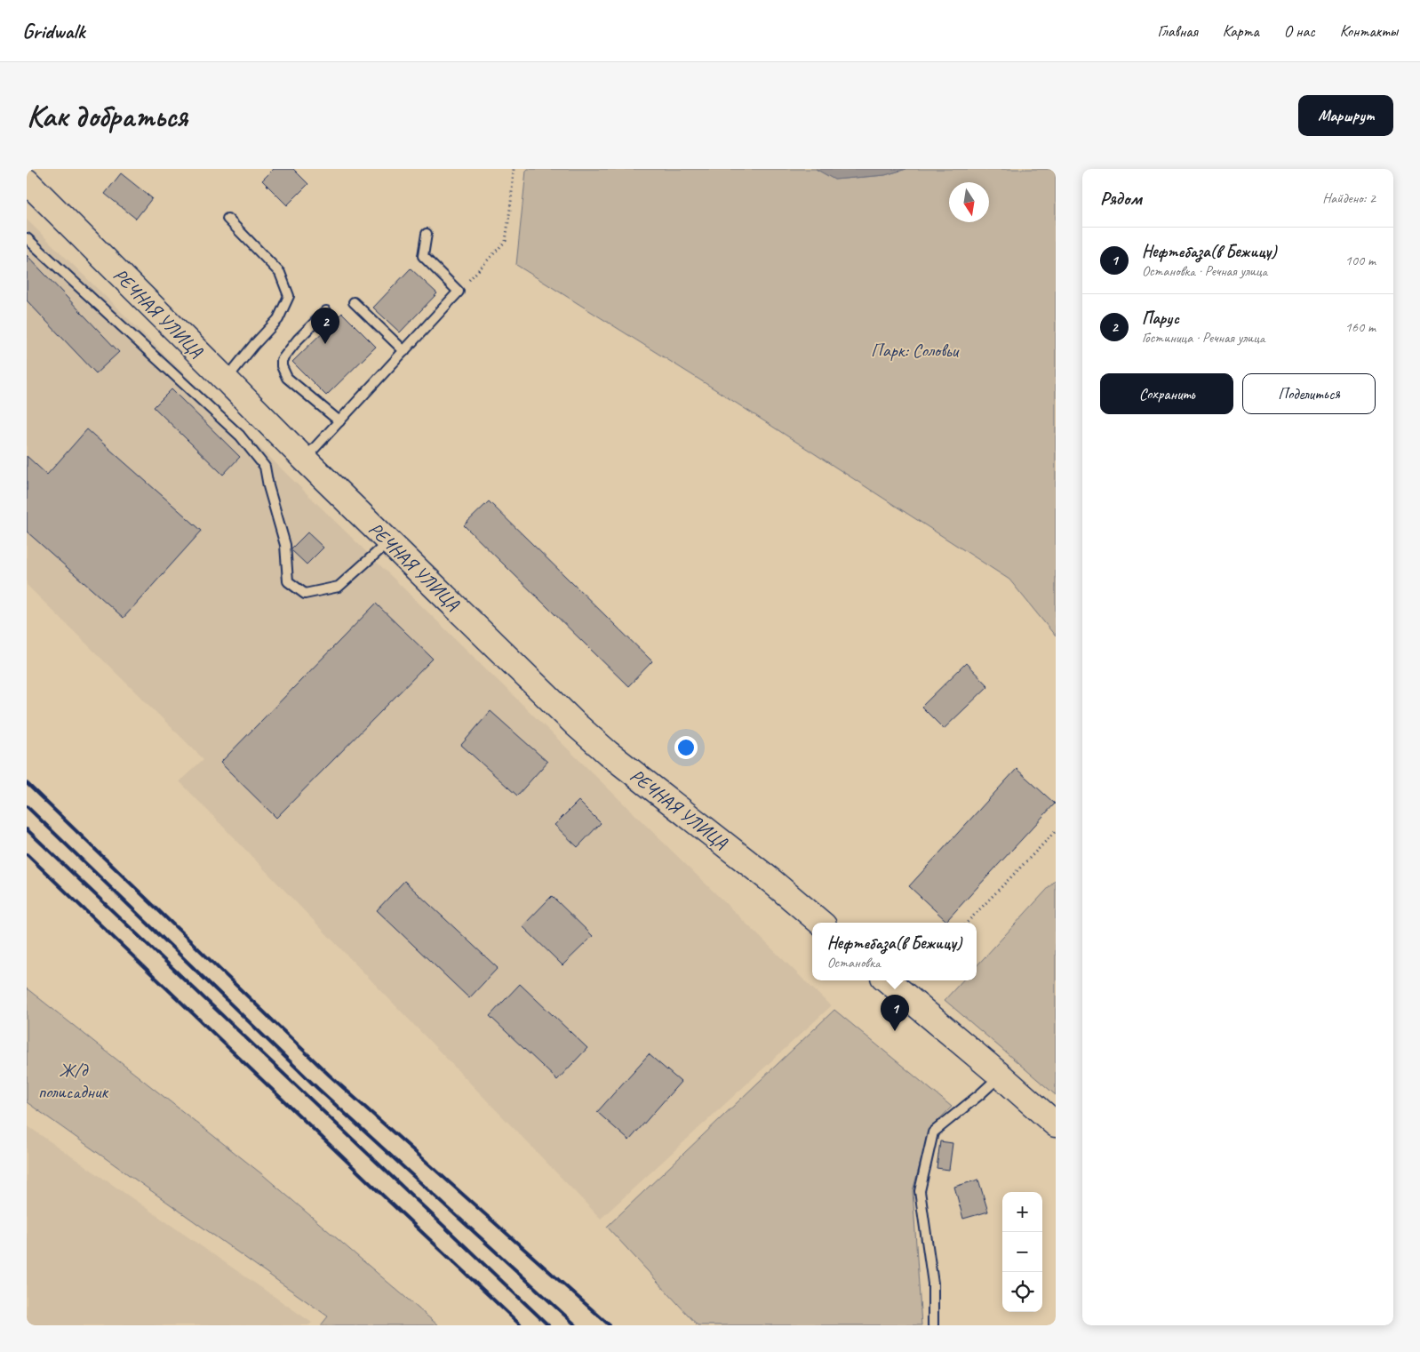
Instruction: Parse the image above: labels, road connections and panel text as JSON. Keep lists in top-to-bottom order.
{
  "streets": {
    "main road": ["РЕЧНАЯ УЛИЦА"]
  },
  "parks": ["Парк: Соловьи", "Ж/д полисадник"],
  "north": "bottom",
  "page": {
    "header": "Gridwalk",
    "nav": [
      "Главная",
      "Карта",
      "О нас",
      "Контакты"
    ],
    "buttons": [
      "Маршрут",
      ["Сохранить", "Поделиться"]
    ],
    "title": "Как добраться",
    "heading": ["Рядом", "Найдено: 2"],
    "list": [
      {
        "mark": "1",
        "name": "Нефтебаза(в Бежицу)",
        "note": "Остановка · Речная улица",
        "value": "100 m"
      },
      {
        "mark": "2",
        "name": "Парус",
        "note": "Гостиница · Речная улица",
        "value": "160 m"
      }
    ],
    "pins": ["2", "1"],
    "popup": ["Нефтебаза(в Бежицу)", "Остановка"],
    "map_buttons": ["+", "−"]
  }
}
